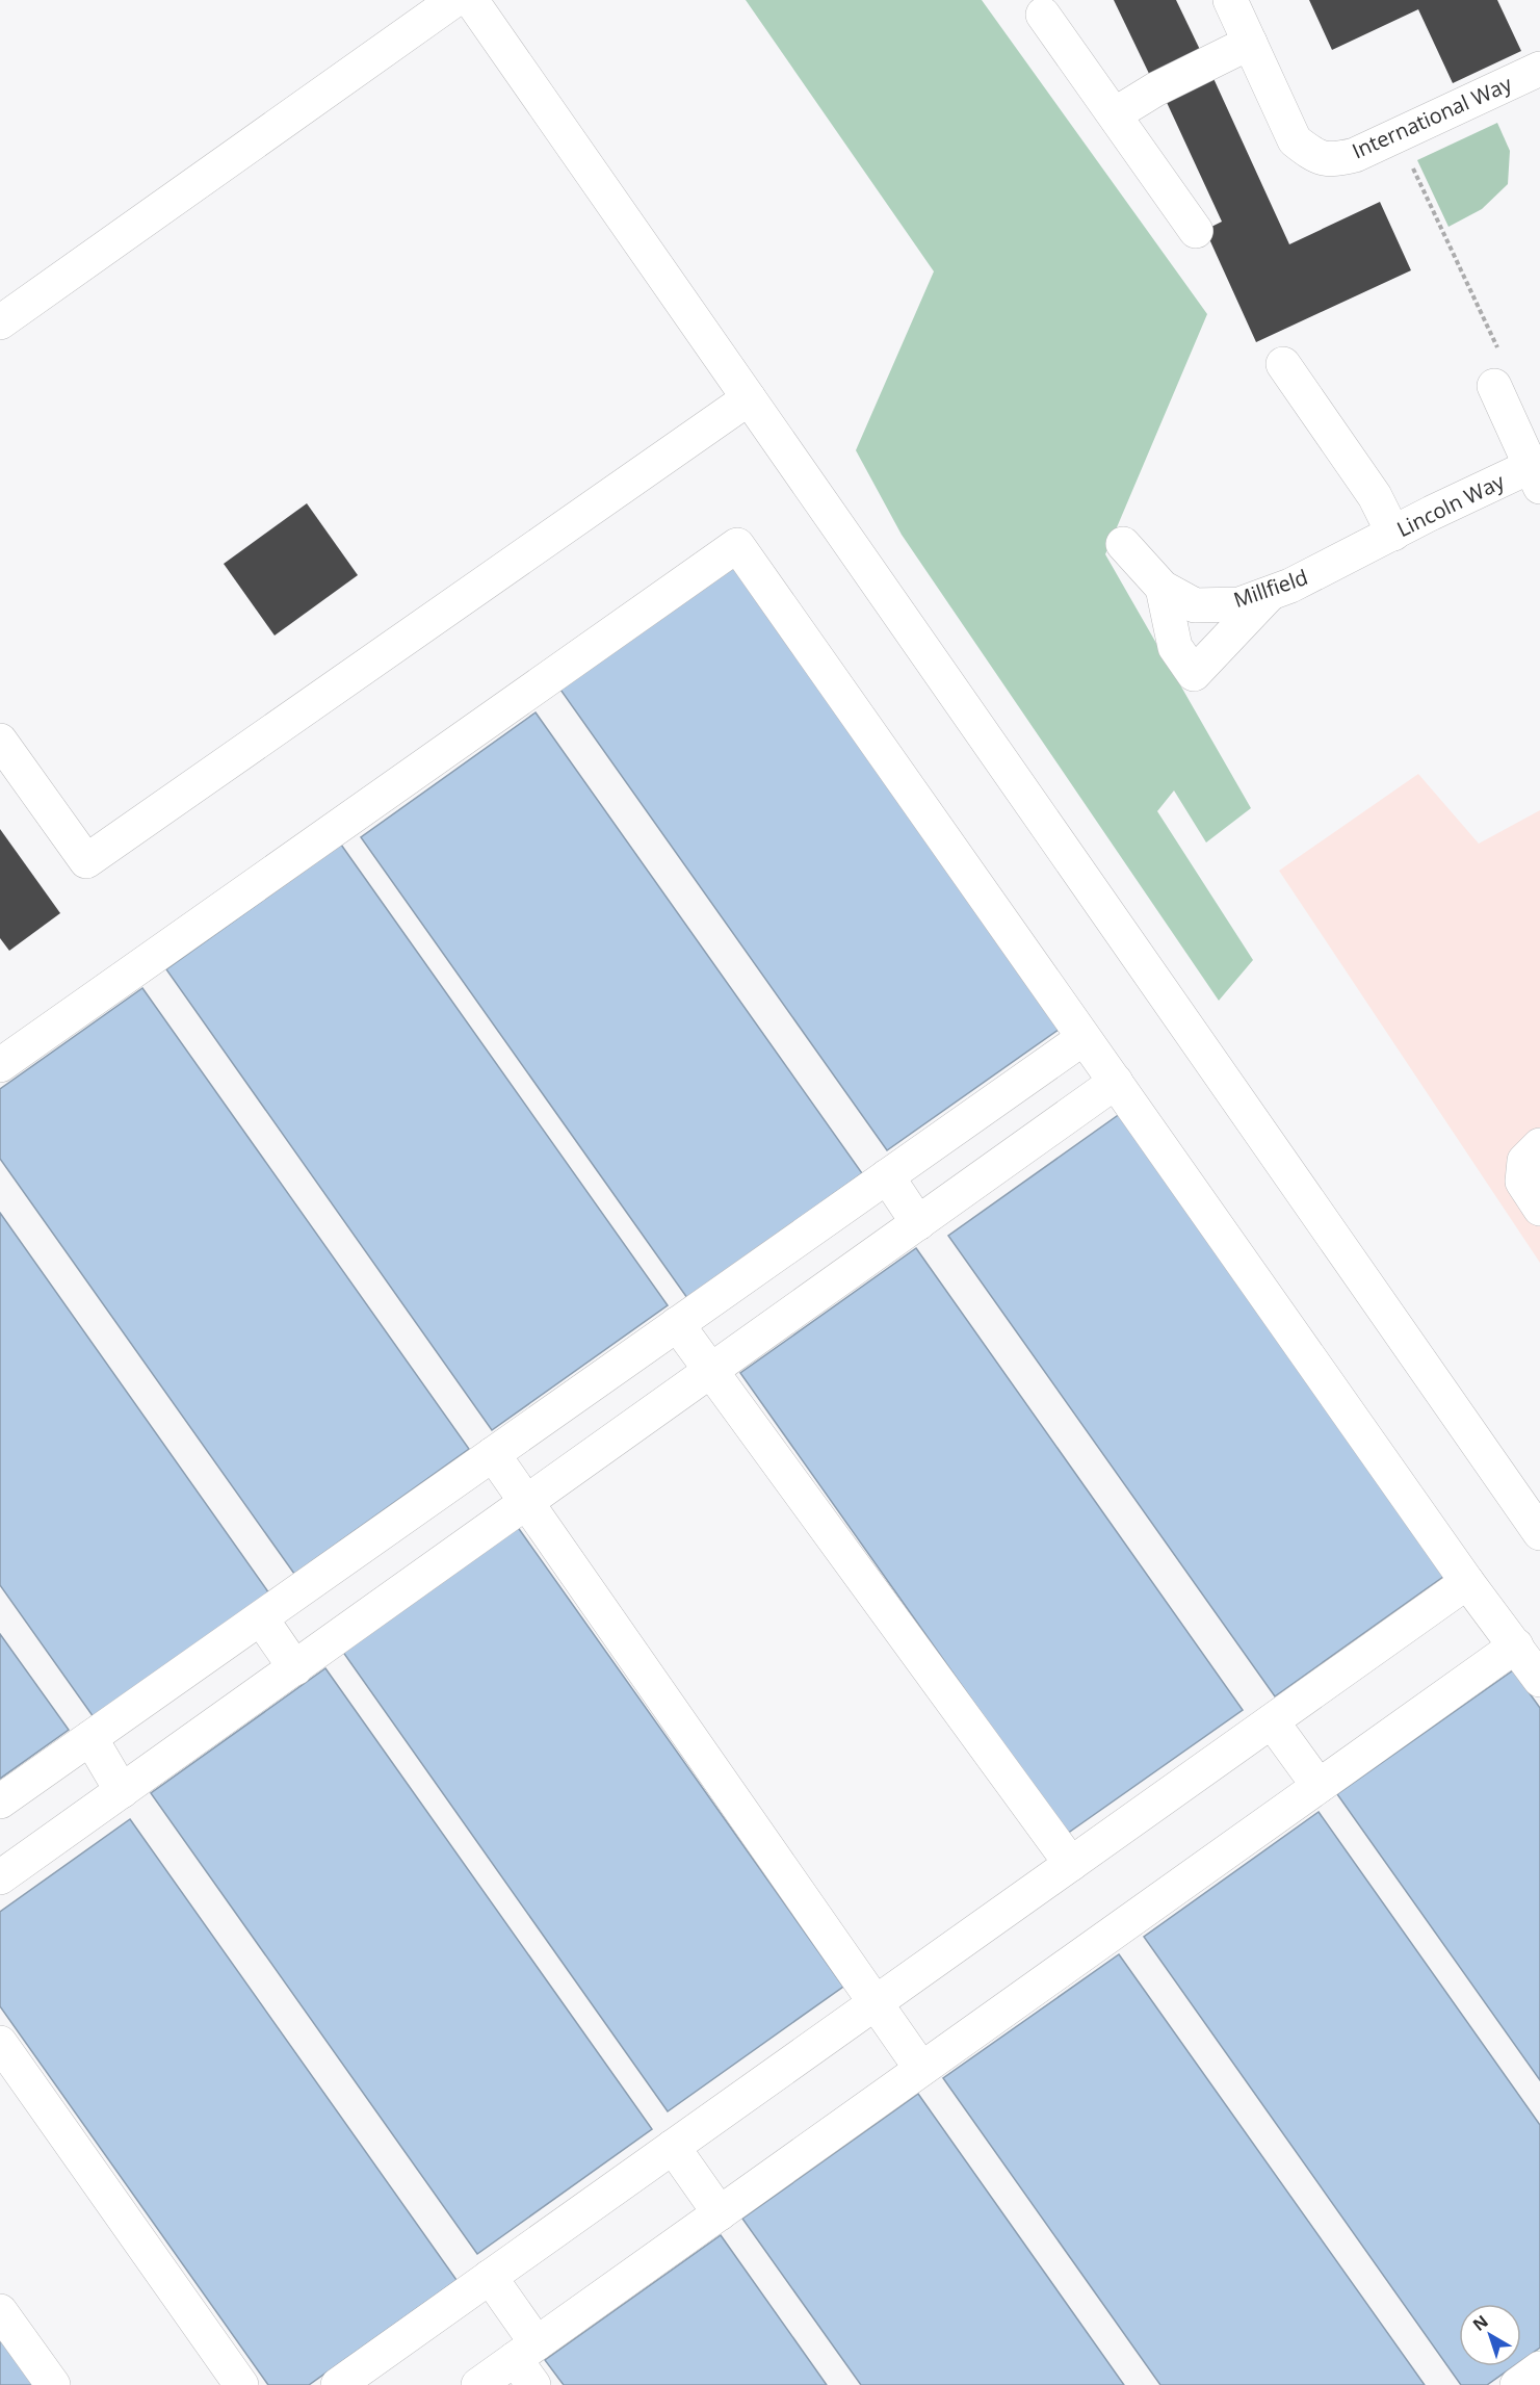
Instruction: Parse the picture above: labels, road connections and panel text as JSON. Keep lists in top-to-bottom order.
{
  "streets": {
    "street": ["International Way", "Lincoln Way", "Millfield"]
  },
  "crossings": [
    ["Lincoln Way", "Millfield"]
  ],
  "north": "top left"
}
